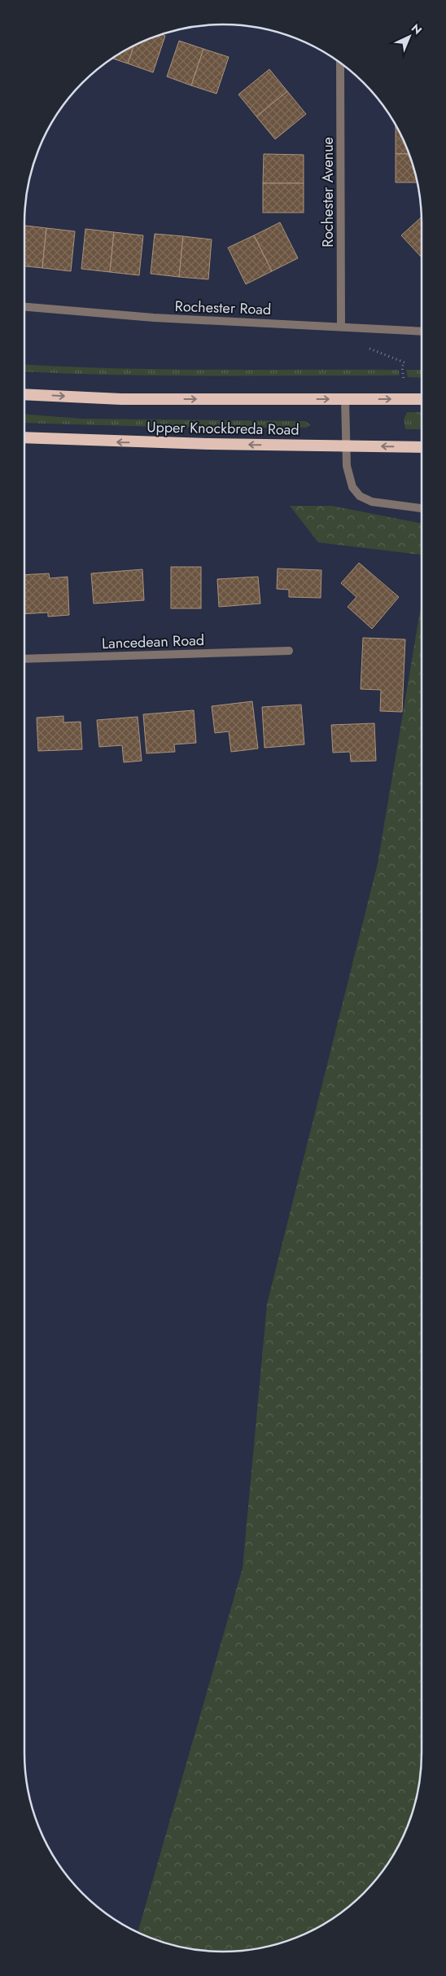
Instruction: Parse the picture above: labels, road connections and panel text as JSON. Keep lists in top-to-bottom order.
{
  "streets": {
    "highway": ["Upper Knockbreda Road"],
    "street": ["Rochester Avenue", "Rochester Road", "Lancedean Road"]
  },
  "crossings": [
    ["Rochester Avenue", "Rochester Road"]
  ],
  "north": "top right"
}
